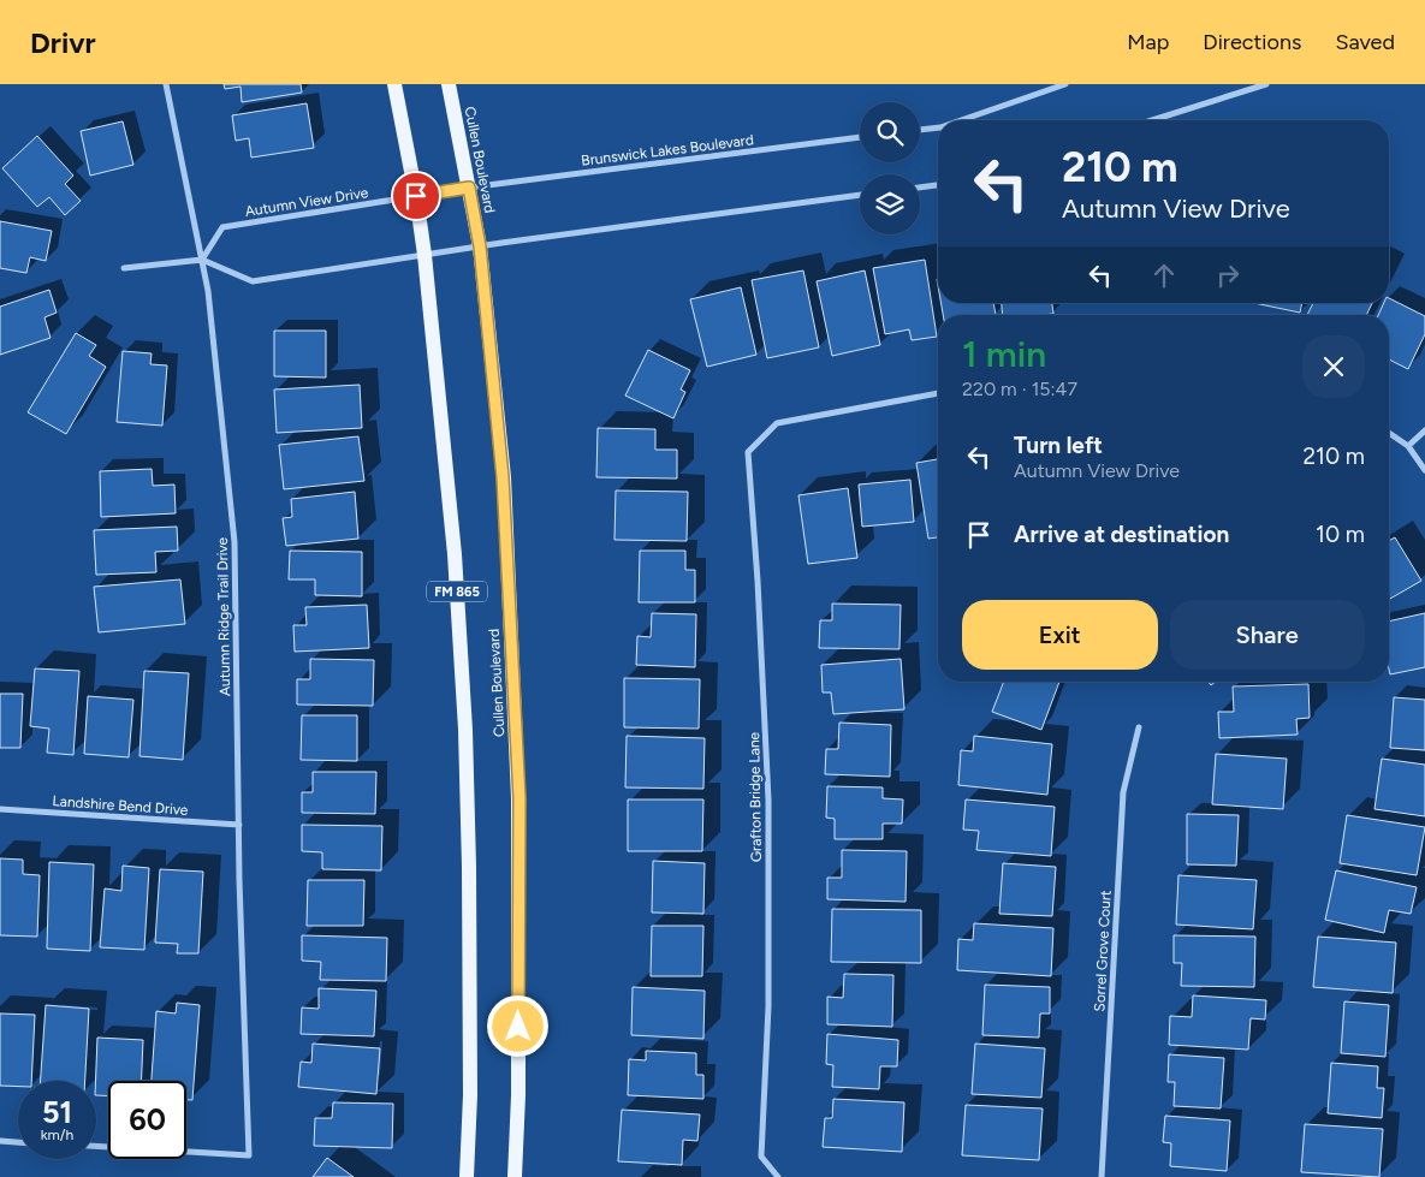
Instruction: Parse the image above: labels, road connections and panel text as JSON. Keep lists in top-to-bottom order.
{
  "streets": {
    "main road": ["Cullen Boulevard", "FM 865"],
    "street": [
      "Brunswick Lakes Boulevard",
      "Autumn View Drive",
      "Autumn Ridge Trail Drive",
      "Grafton Bridge Lane",
      "Landshire Bend Drive",
      "Sorrel Grove Court"
    ]
  },
  "crossings": [
    ["Brunswick Lakes Boulevard", "Cullen Boulevard"],
    ["Brunswick Lakes Boulevard", "Autumn View Drive"],
    ["Cullen Boulevard", "Autumn View Drive"],
    ["Autumn View Drive", "FM 865"],
    ["Autumn View Drive", "Autumn Ridge Trail Drive"],
    ["Autumn Ridge Trail Drive", "Landshire Bend Drive"]
  ],
  "page": {
    "header": "Drivr",
    "nav": ["Map", "Directions", "Saved"],
    "turn": ["210 m", "Autumn View Drive"],
    "heading": ["1 min", "220 m · 15:47"],
    "list": [
      {
        "name": "Turn left",
        "note": "Autumn View Drive",
        "value": "210 m"
      },
      {
        "name": "Arrive at destination",
        "value": "10 m"
      }
    ],
    "buttons": ["Exit", "Share"],
    "speed": "51 km/h",
    "limit": "60"
  }
}
